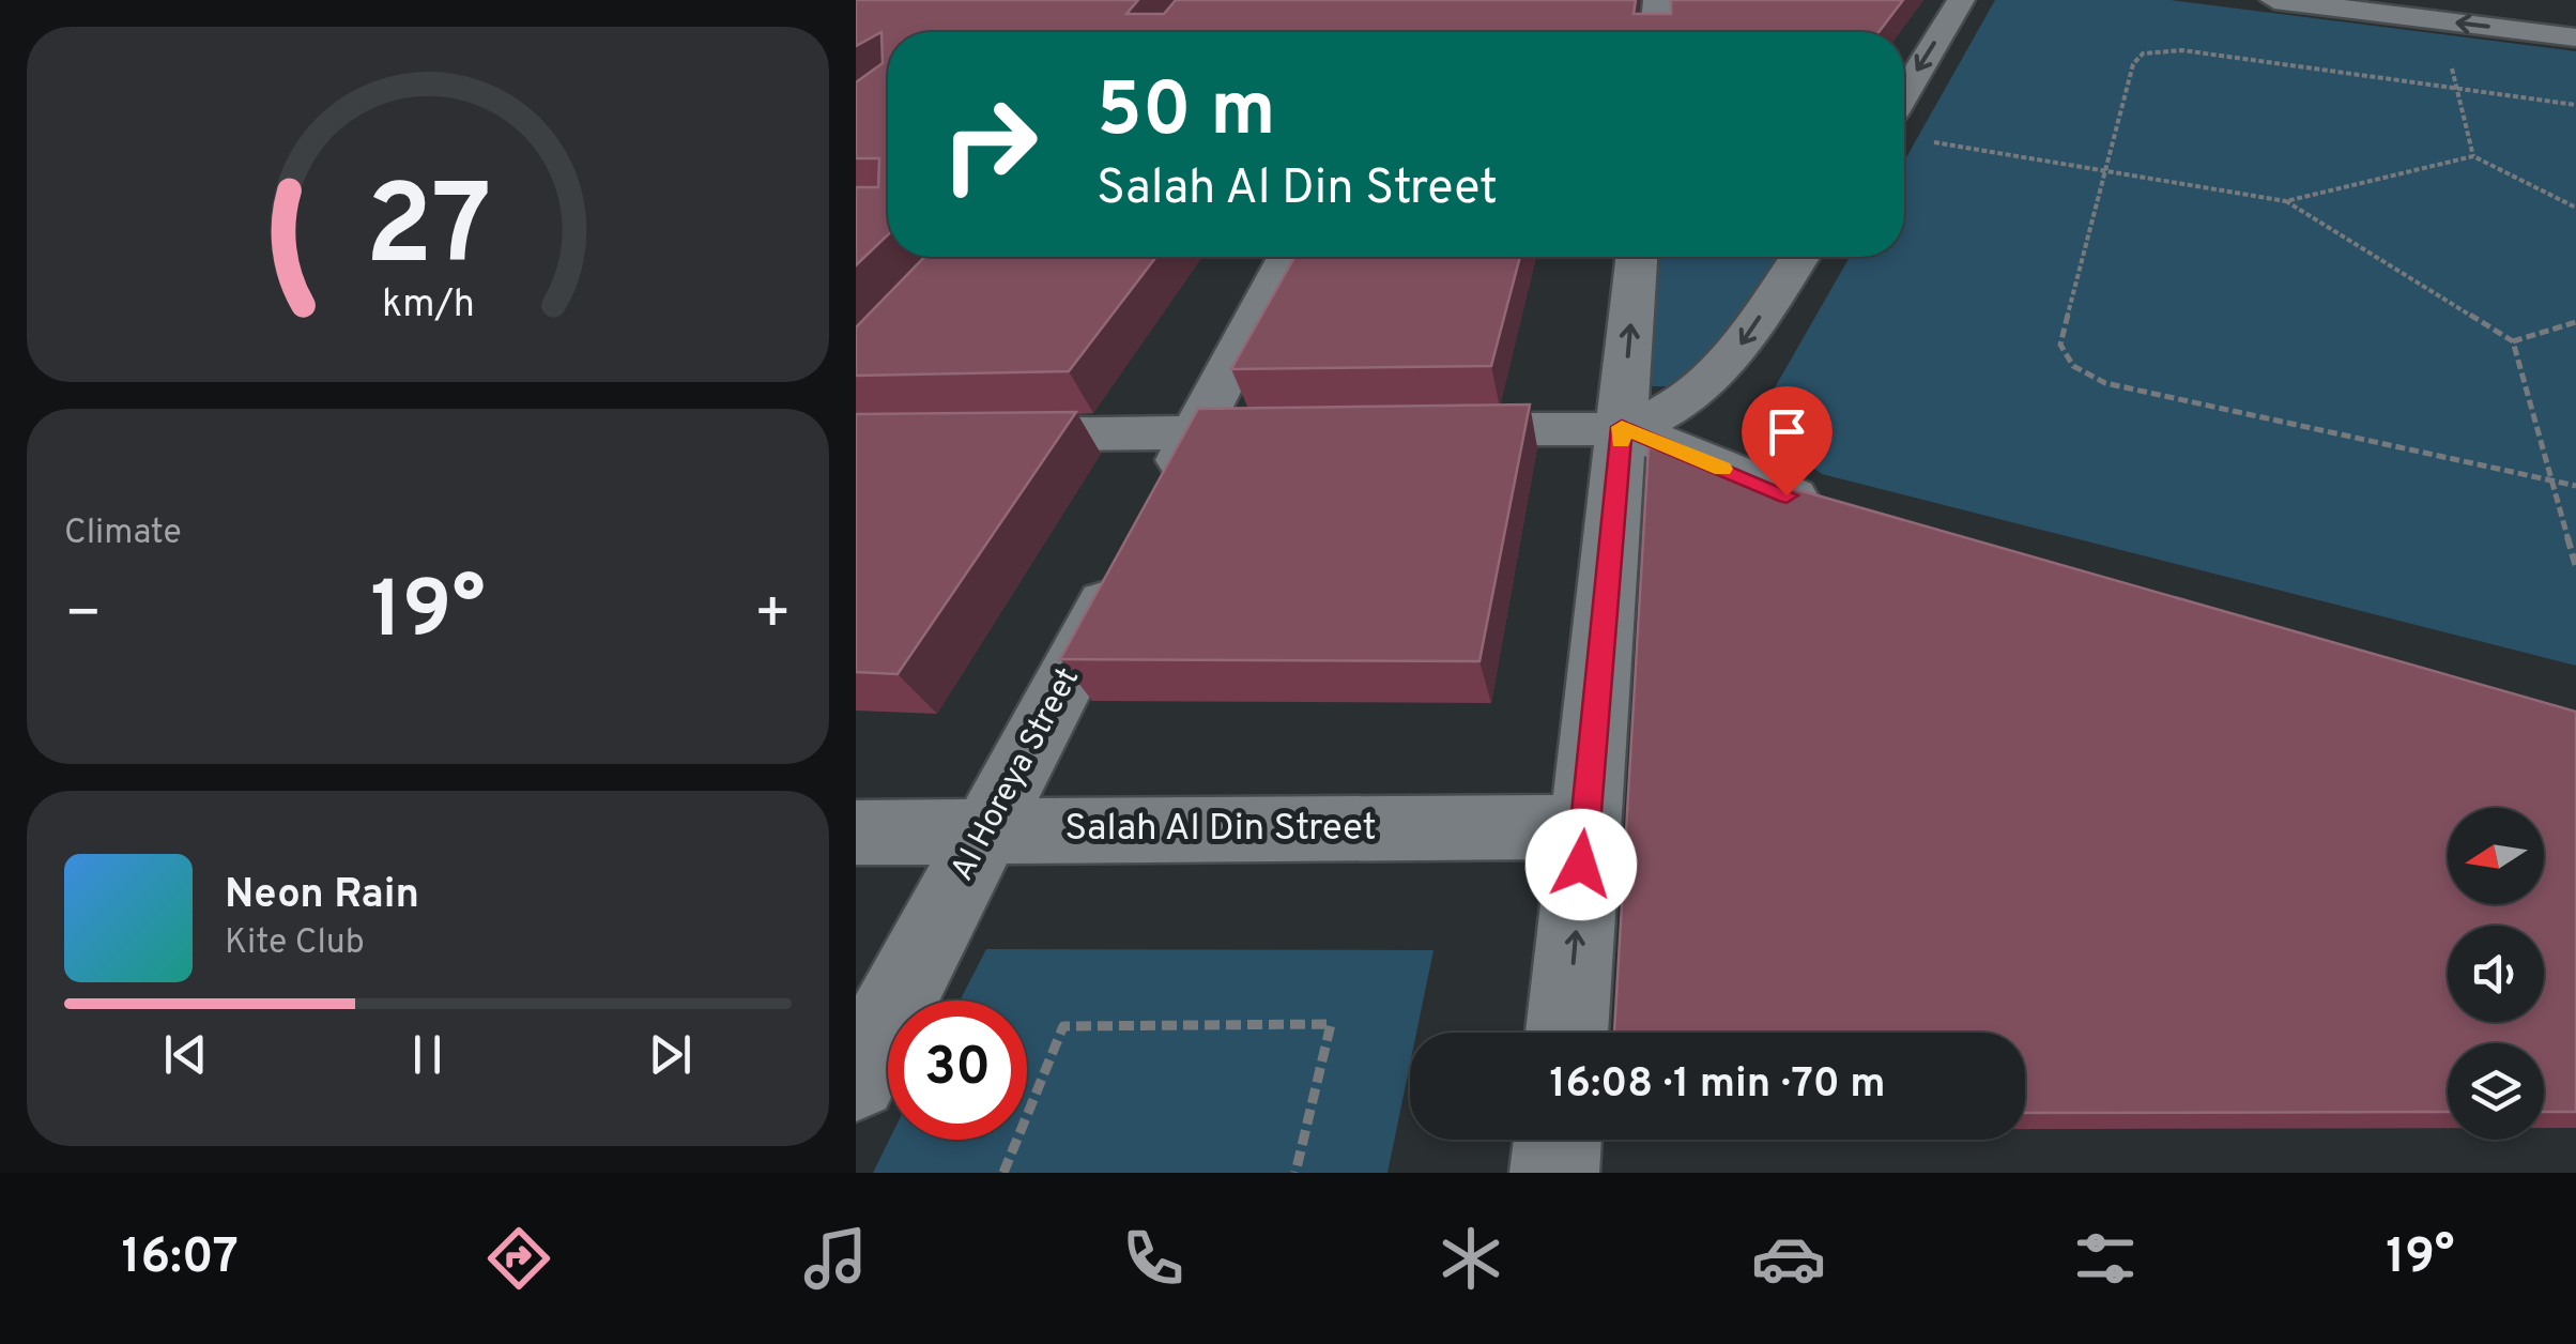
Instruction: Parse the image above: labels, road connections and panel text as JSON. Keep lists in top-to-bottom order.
{
  "streets": {
    "street": ["Al Horeya Street", "Salah Al Din Street"]
  },
  "crossings": [
    ["Al Horeya Street", "Salah Al Din Street"]
  ],
  "north": "left",
  "page": {
    "turn": ["50 m", "Salah Al Din Street"],
    "tile": "Climate",
    "heat": ["−", "19°", "+"],
    "song": ["Neon Rain", "Kite Club"],
    "limit": "30",
    "trip": "16:08 · 1 min · 70 m",
    "tabs": ["16:07", "19°"],
    "gauge": ["27", "km/h"]
  }
}
